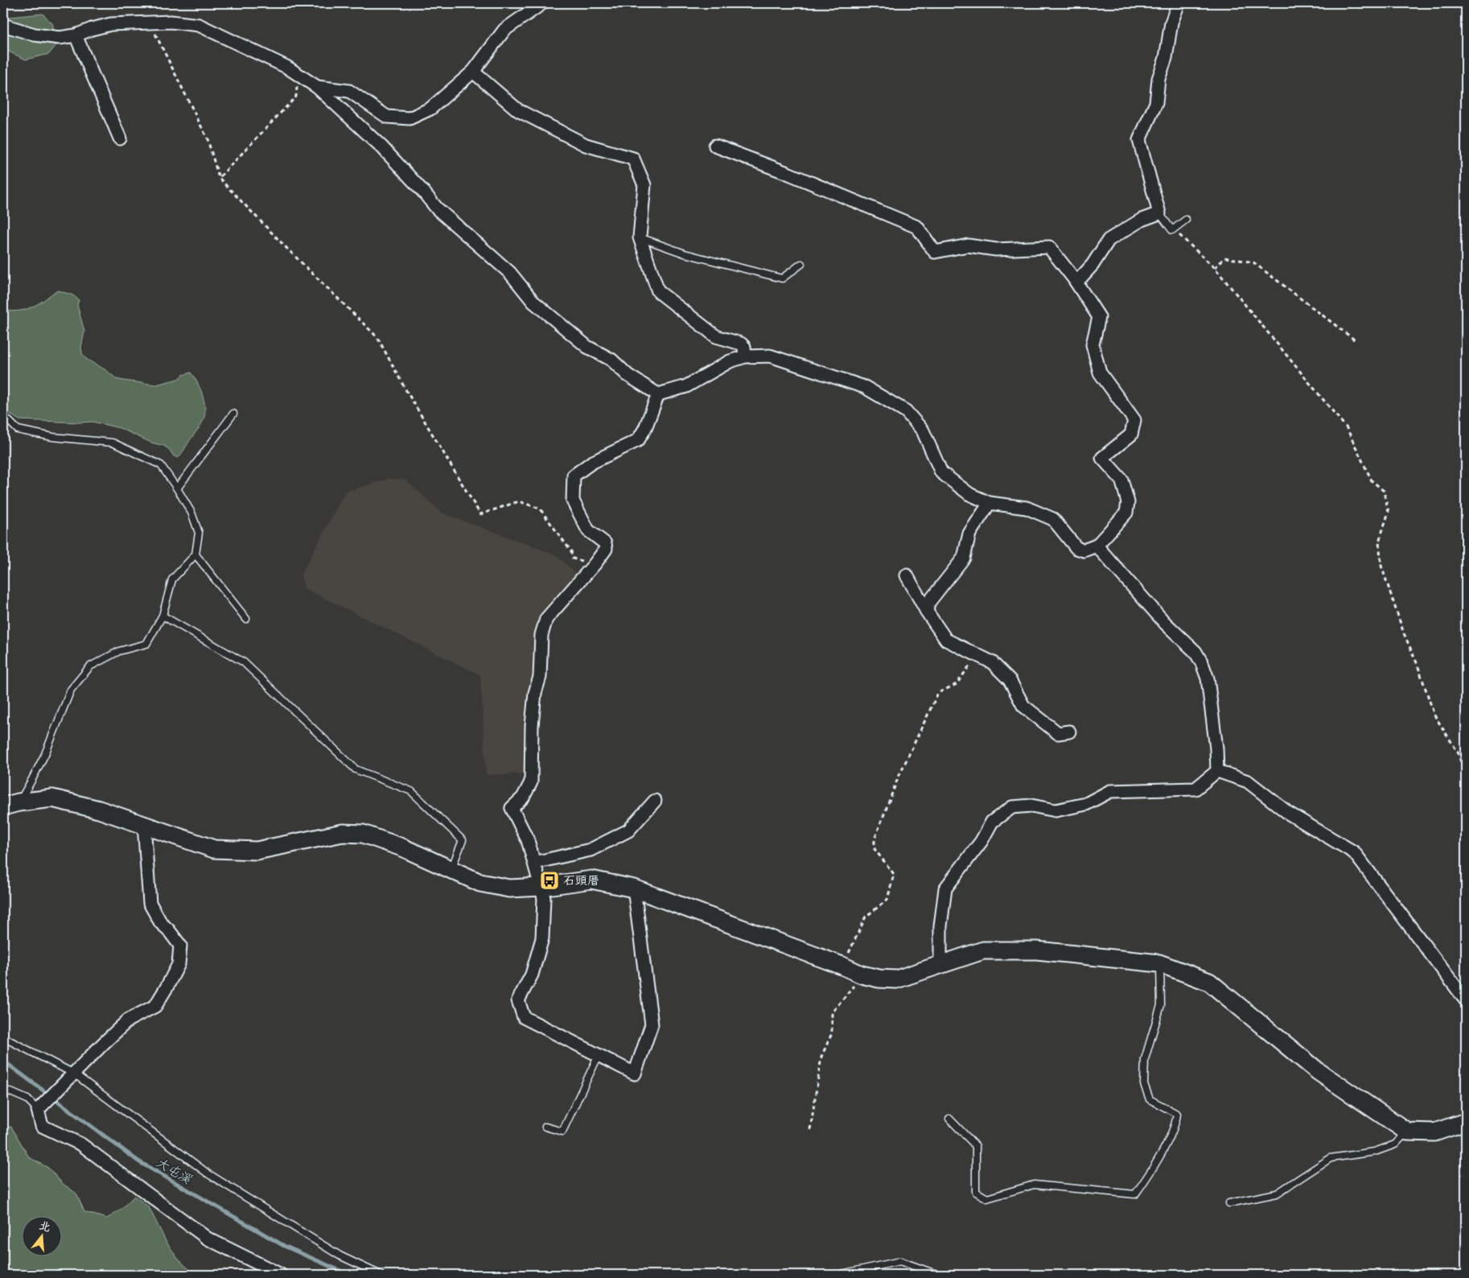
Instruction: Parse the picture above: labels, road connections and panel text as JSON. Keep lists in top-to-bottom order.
{
  "water": ["大屯溪"],
  "places": {
    "bus stop": ["石頭厝"]
  },
  "north": "top"
}
